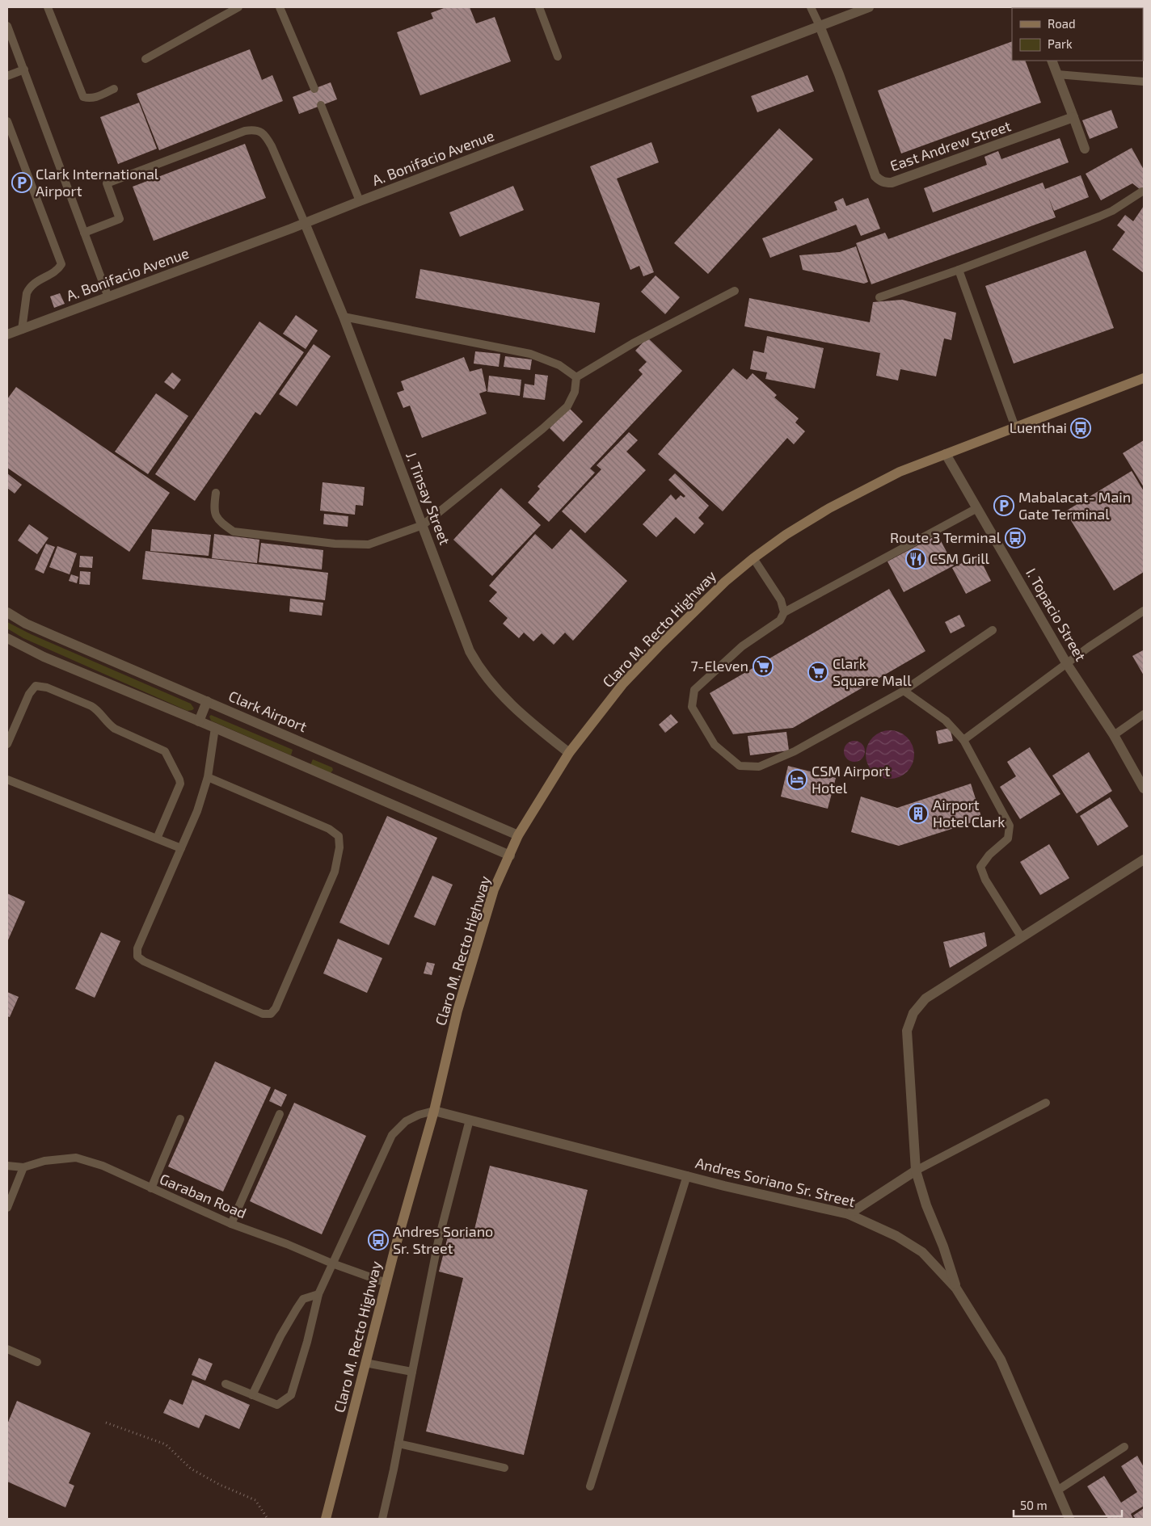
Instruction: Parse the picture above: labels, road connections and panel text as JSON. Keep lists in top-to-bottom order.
{
  "streets": {
    "main road": ["Claro M. Recto Highway"],
    "street": [
      "East Andrew Street",
      "A. Bonifacio Avenue",
      "J. Tinsay Street",
      "I. Topacio Street",
      "Clark Airport",
      "Andres Soriano Sr. Street"
    ],
    "lane": ["Garaban Road"]
  },
  "crossings": [
    ["East Andrew Street", "A. Bonifacio Avenue"],
    ["A. Bonifacio Avenue", "J. Tinsay Street"],
    ["J. Tinsay Street", "Claro M. Recto Highway"],
    ["I. Topacio Street", "Claro M. Recto Highway"],
    ["Claro M. Recto Highway", "Clark Airport"],
    ["Claro M. Recto Highway", "Andres Soriano Sr. Street"],
    ["Claro M. Recto Highway", "Garaban Road"]
  ],
  "places": {
    "parking": ["Clark International Airport", "Mabalacat- Main Gate Terminal"],
    "bus stop": ["Luenthai", "Route 3 Terminal", "Andres Soriano Sr. Street"],
    "restaurant": ["CSM Grill"],
    "supermarket": ["7-Eleven", "Clark Square Mall"],
    "hotel": ["CSM Airport Hotel"],
    "building": ["Airport Hotel Clark"]
  },
  "legend": ["Road", "Park"],
  "scale_bar": "50 m"
}
